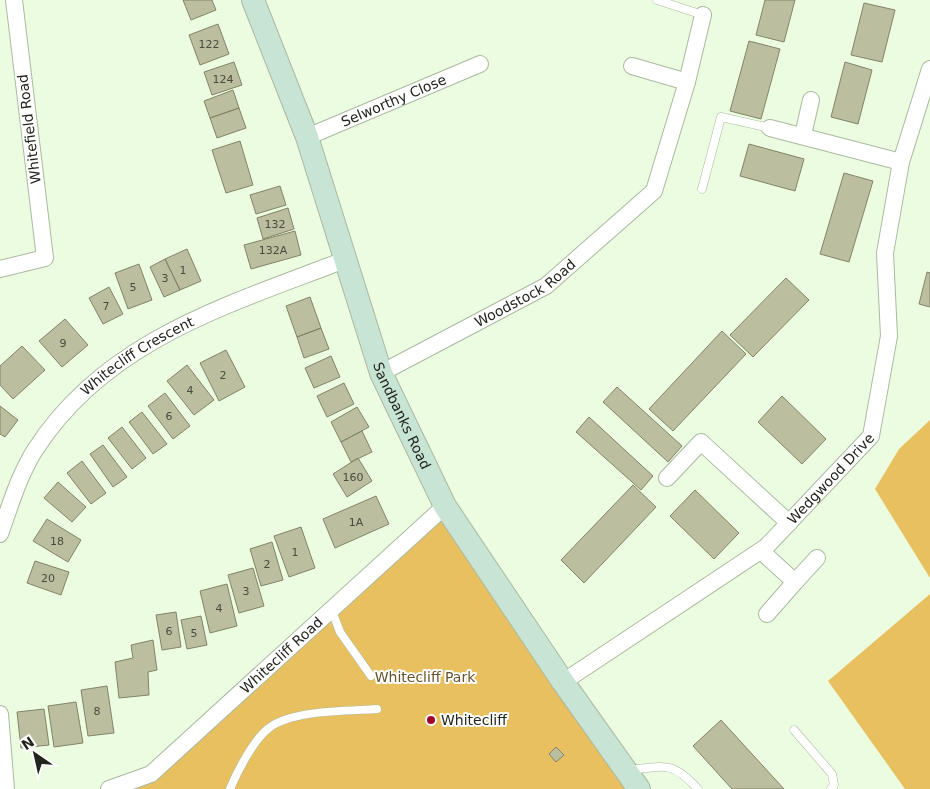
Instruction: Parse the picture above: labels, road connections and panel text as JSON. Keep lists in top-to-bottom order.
{
  "streets": {
    "main road": ["Sandbanks Road"],
    "street": [
      "Selworthy Close",
      "Whitefield Road",
      "Woodstock Road",
      "Whitecliff Crescent",
      "Wedgwood Drive",
      "Whitecliff Road"
    ]
  },
  "crossings": [
    ["Selworthy Close", "Sandbanks Road"],
    ["Woodstock Road", "Sandbanks Road"],
    ["Whitecliff Crescent", "Sandbanks Road"],
    ["Sandbanks Road", "Wedgwood Drive"],
    ["Sandbanks Road", "Whitecliff Road"]
  ],
  "parks": ["Whitecliff Park"],
  "places": ["Whitecliff"],
  "house_numbers": [
    "122",
    "124",
    "132",
    "132A",
    "1",
    "3",
    "5",
    "7",
    "9",
    "2",
    "4",
    "6",
    "160",
    "1A",
    "18",
    "1",
    "2",
    "20",
    "3",
    "4",
    "6",
    "5",
    "8"
  ],
  "north": "top left"
}
